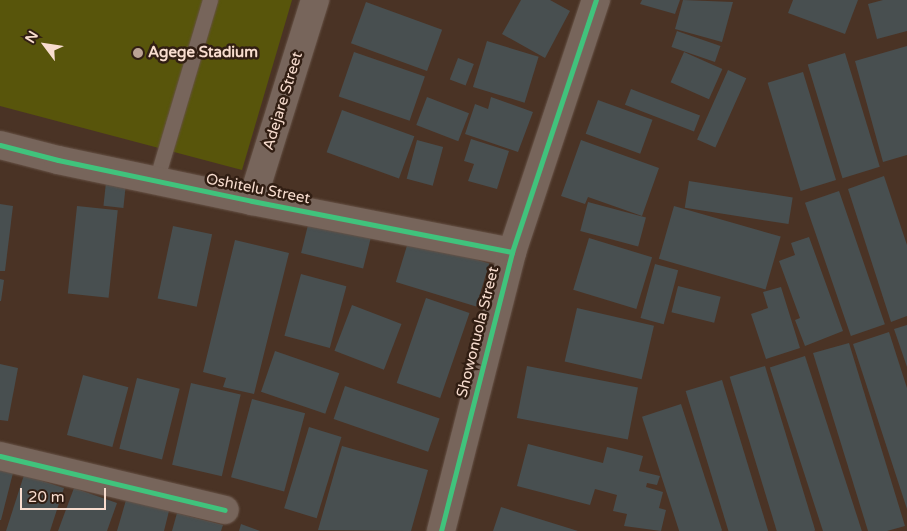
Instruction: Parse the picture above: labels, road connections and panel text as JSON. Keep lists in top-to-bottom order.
{
  "streets": {
    "street": ["Adejare Street", "Oshitelu Street", "Showonuola Street"]
  },
  "crossings": [
    ["Adejare Street", "Oshitelu Street"],
    ["Oshitelu Street", "Showonuola Street"]
  ],
  "places": ["Agege Stadium"],
  "scale_bar": "20 m",
  "north": "top left"
}
